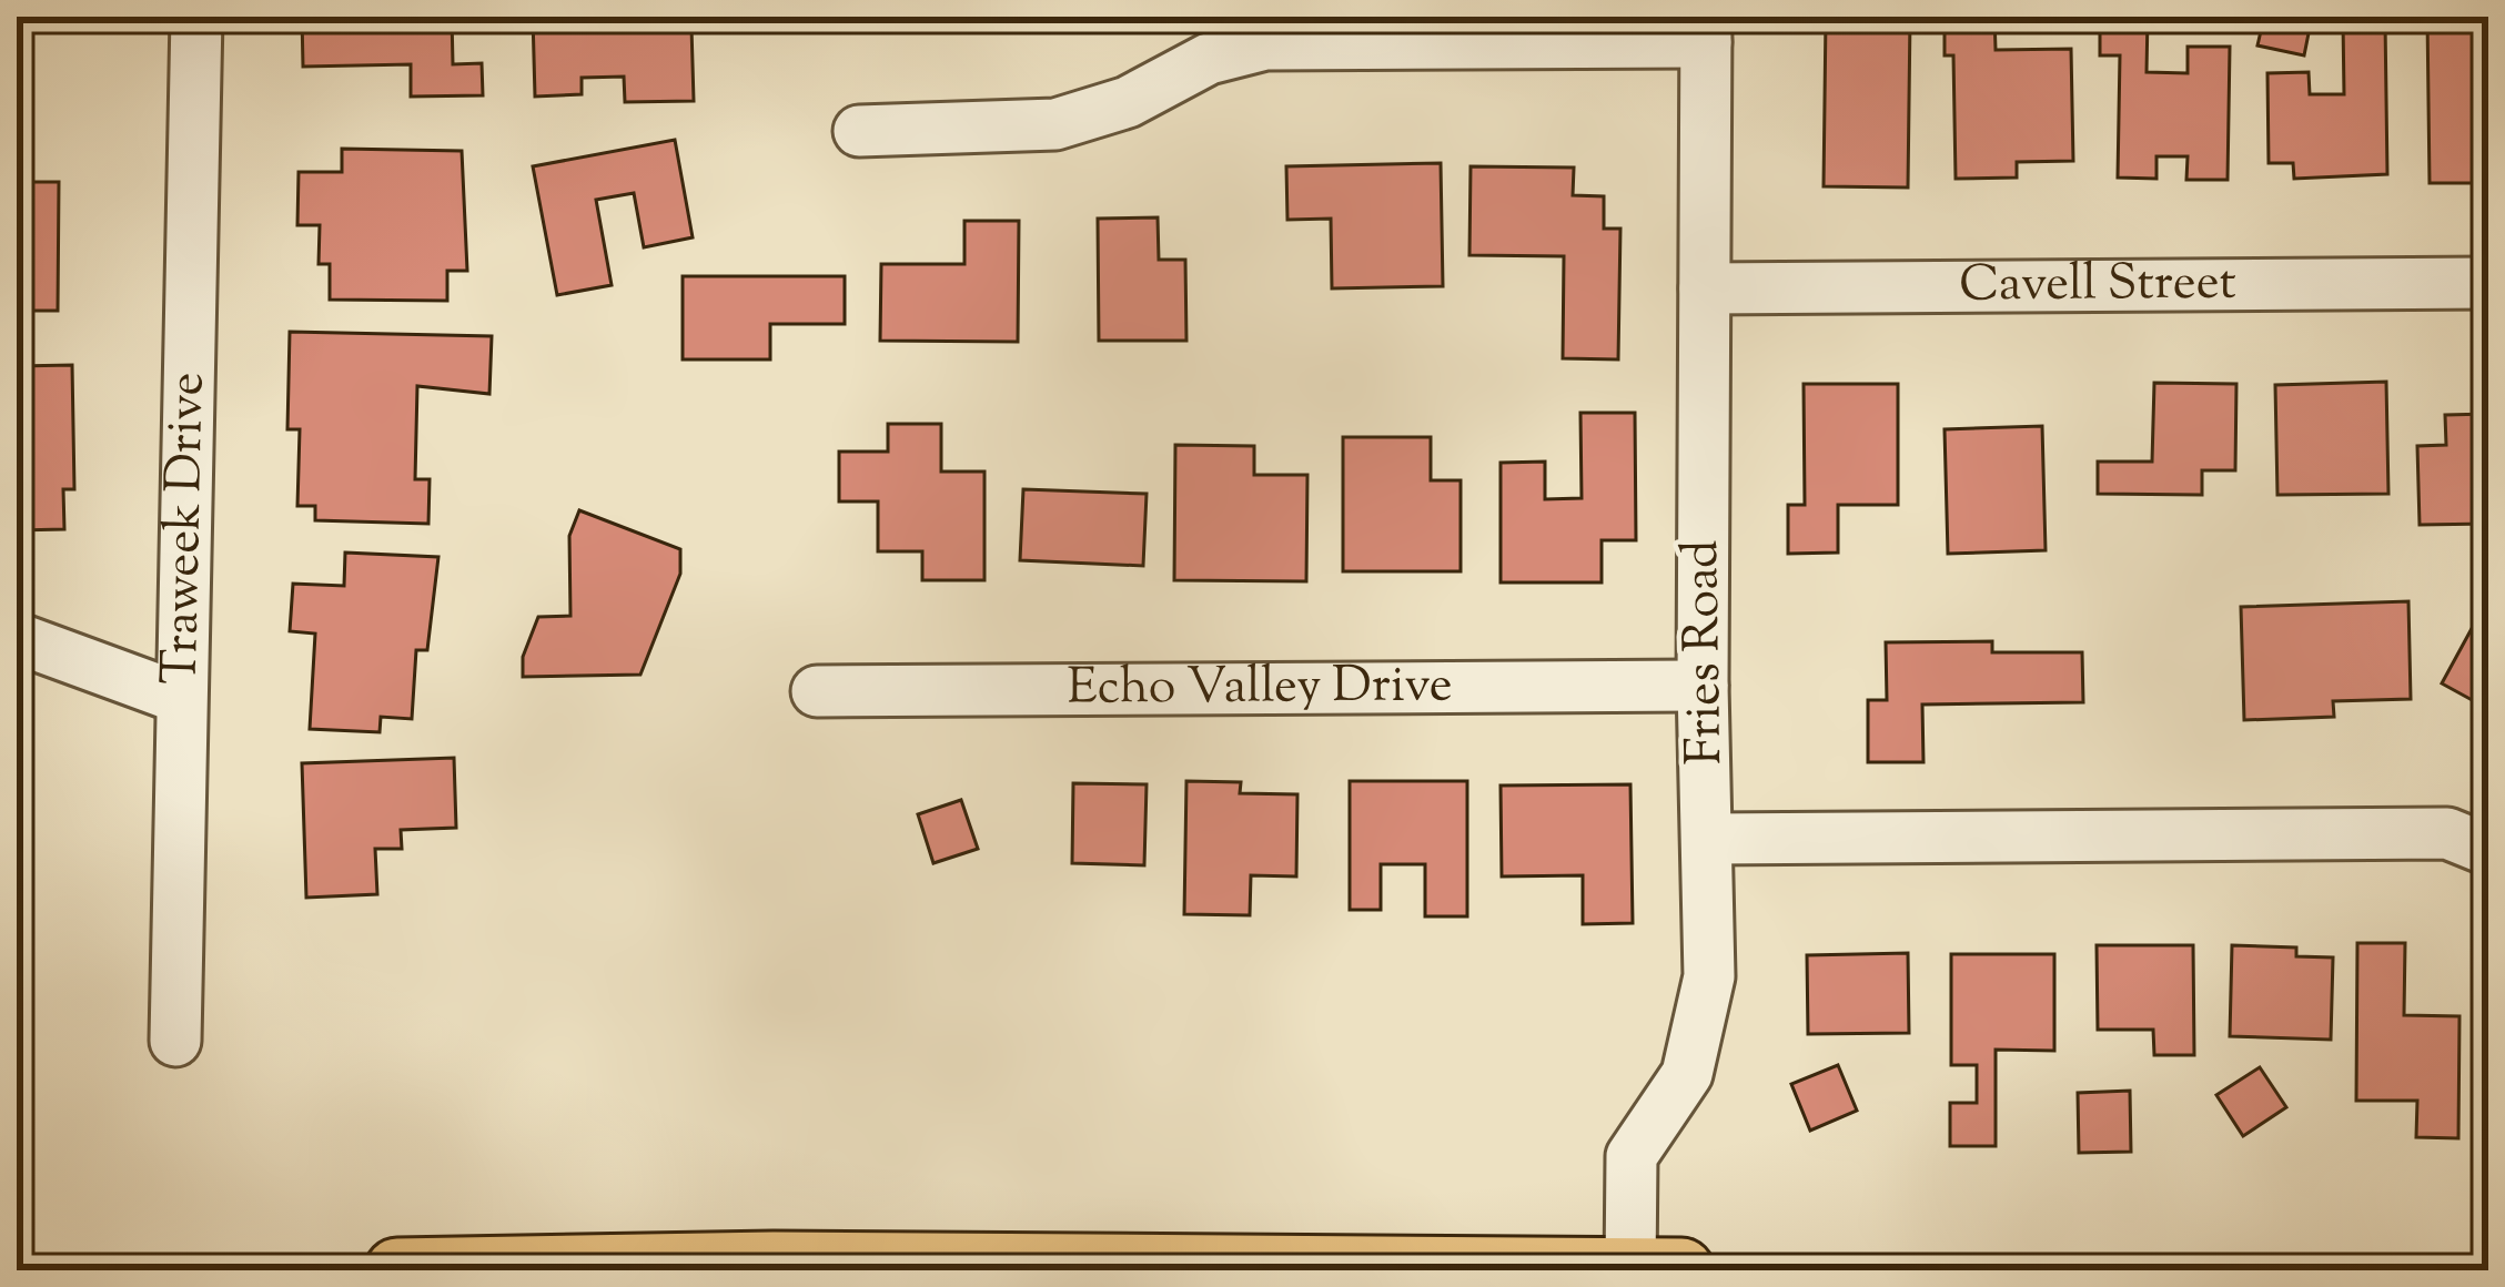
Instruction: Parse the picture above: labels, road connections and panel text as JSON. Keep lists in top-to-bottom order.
{
  "streets": {
    "street": [
      "Cavell Street",
      "Traweek Drive",
      "Fries Road",
      "Echo Valley Drive"
    ]
  },
  "crossings": [
    ["Cavell Street", "Fries Road"],
    ["Fries Road", "Echo Valley Drive"]
  ]
}
